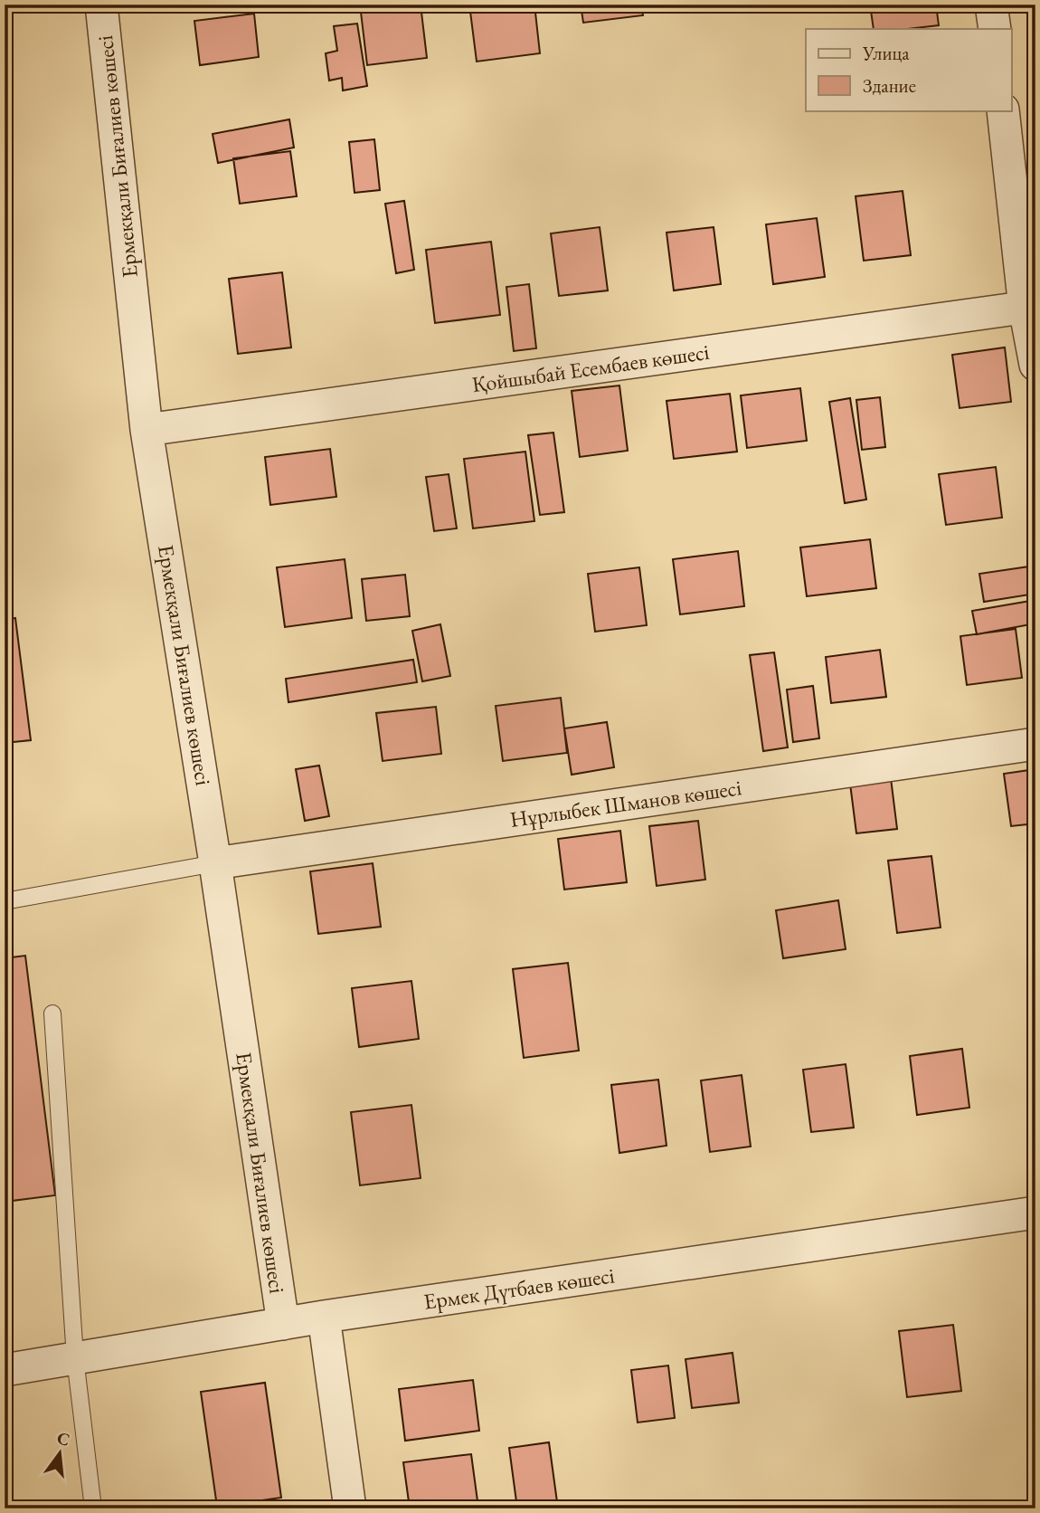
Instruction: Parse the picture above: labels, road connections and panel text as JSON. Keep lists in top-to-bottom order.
{
  "streets": {
    "street": [
      "Ермекқали Биғалиев көшесі",
      "Қойшыбай Есембаев көшесі",
      "Нұрлыбек Шманов көшесі",
      "Ермек Дүтбаев көшесi"
    ]
  },
  "crossings": [
    ["Ермекқали Биғалиев көшесі", "Қойшыбай Есембаев көшесі"],
    ["Ермекқали Биғалиев көшесі", "Нұрлыбек Шманов көшесі"],
    ["Ермекқали Биғалиев көшесі", "Ермек Дүтбаев көшесi"]
  ],
  "legend": ["Улица", "Здание"],
  "north": "top"
}
